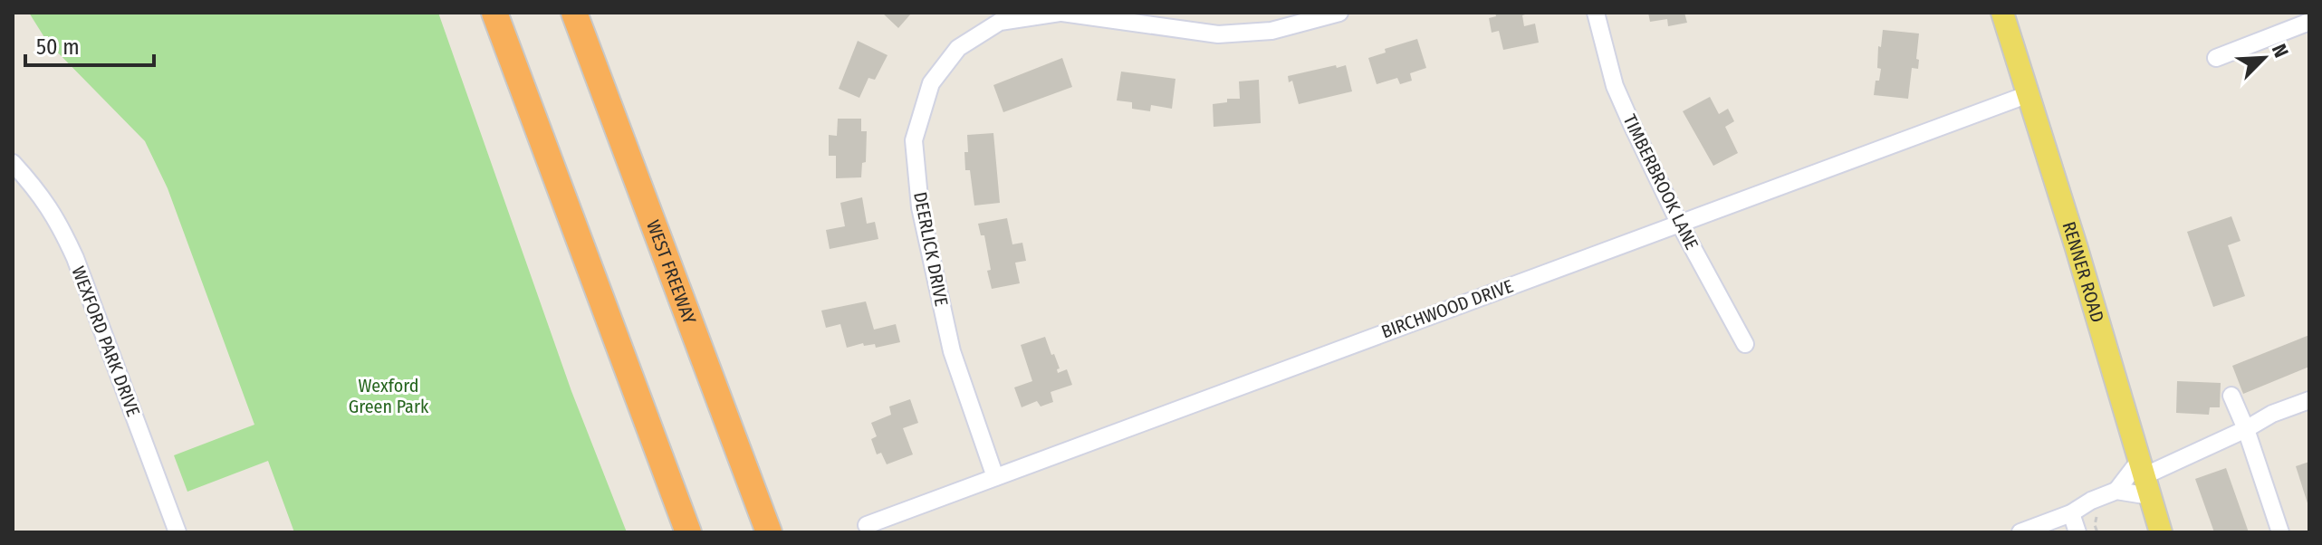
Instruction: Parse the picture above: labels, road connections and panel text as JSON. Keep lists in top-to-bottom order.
{
  "streets": {
    "highway": ["WEST FREEWAY"],
    "main road": ["RENNER ROAD"],
    "street": [
      "TIMBERBROOK LANE",
      "DEERLICK DRIVE",
      "BIRCHWOOD DRIVE",
      "WEXFORD PARK DRIVE"
    ]
  },
  "crossings": [
    ["TIMBERBROOK LANE", "BIRCHWOOD DRIVE"],
    ["DEERLICK DRIVE", "BIRCHWOOD DRIVE"],
    ["RENNER ROAD", "BIRCHWOOD DRIVE"]
  ],
  "parks": ["Wexford Green Park"],
  "scale_bar": "50 m",
  "north": "top right"
}
